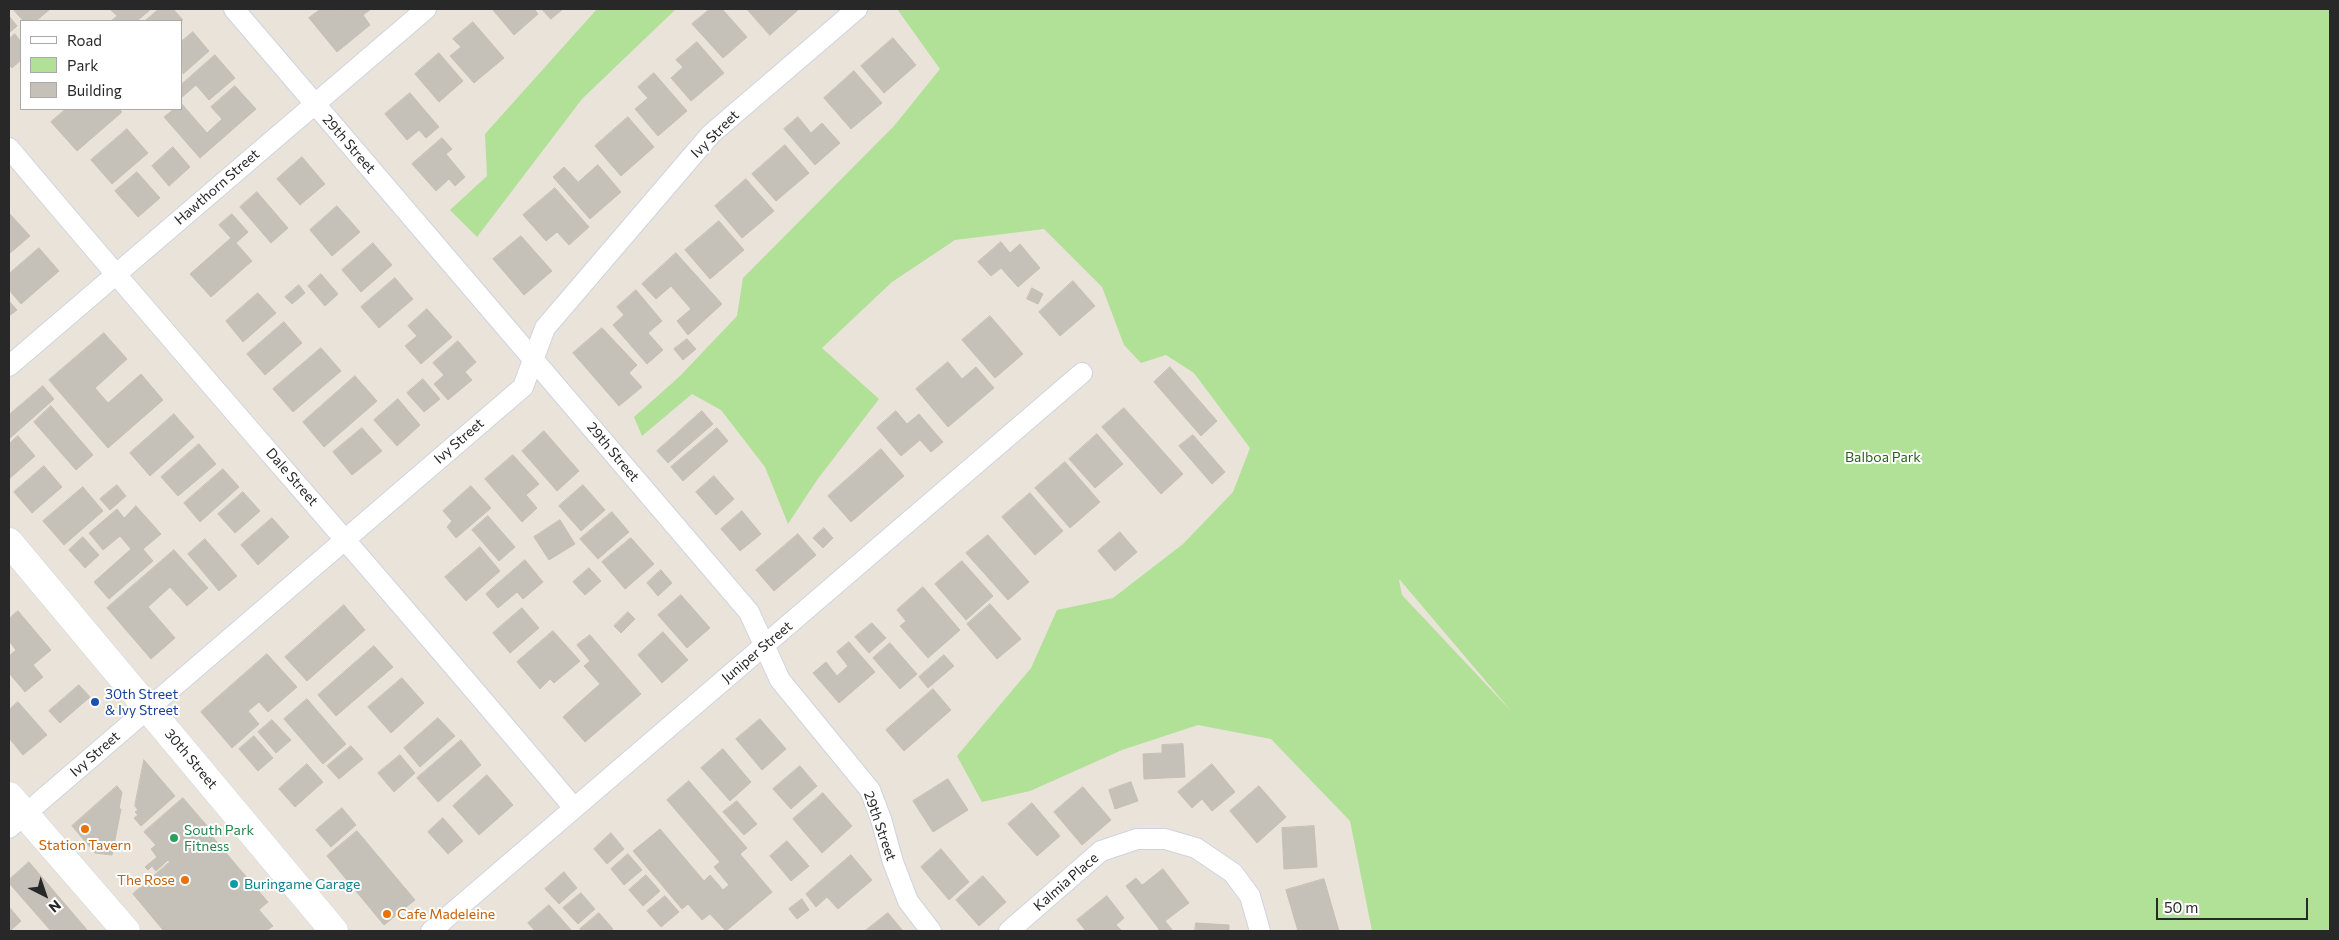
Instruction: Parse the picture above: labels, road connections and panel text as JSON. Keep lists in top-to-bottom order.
{
  "streets": {
    "street": [
      "Ivy Street",
      "29th Street",
      "Hawthorn Street",
      "Dale Street",
      "Juniper Street",
      "30th Street",
      "Kalmia Place"
    ]
  },
  "crossings": [
    ["Ivy Street", "29th Street"],
    ["Ivy Street", "Dale Street"],
    ["Ivy Street", "30th Street"],
    ["29th Street", "Hawthorn Street"],
    ["29th Street", "Juniper Street"],
    ["Hawthorn Street", "Dale Street"],
    ["Dale Street", "Juniper Street"]
  ],
  "parks": ["Balboa Park"],
  "places": [
    "30th Street & Ivy Street",
    "Station Tavern",
    "South Park Fitness",
    "The Rose",
    "Buringame Garage",
    "Cafe Madeleine"
  ],
  "legend": ["Road", "Park", "Building"],
  "scale_bar": "50 m",
  "north": "bottom right"
}
